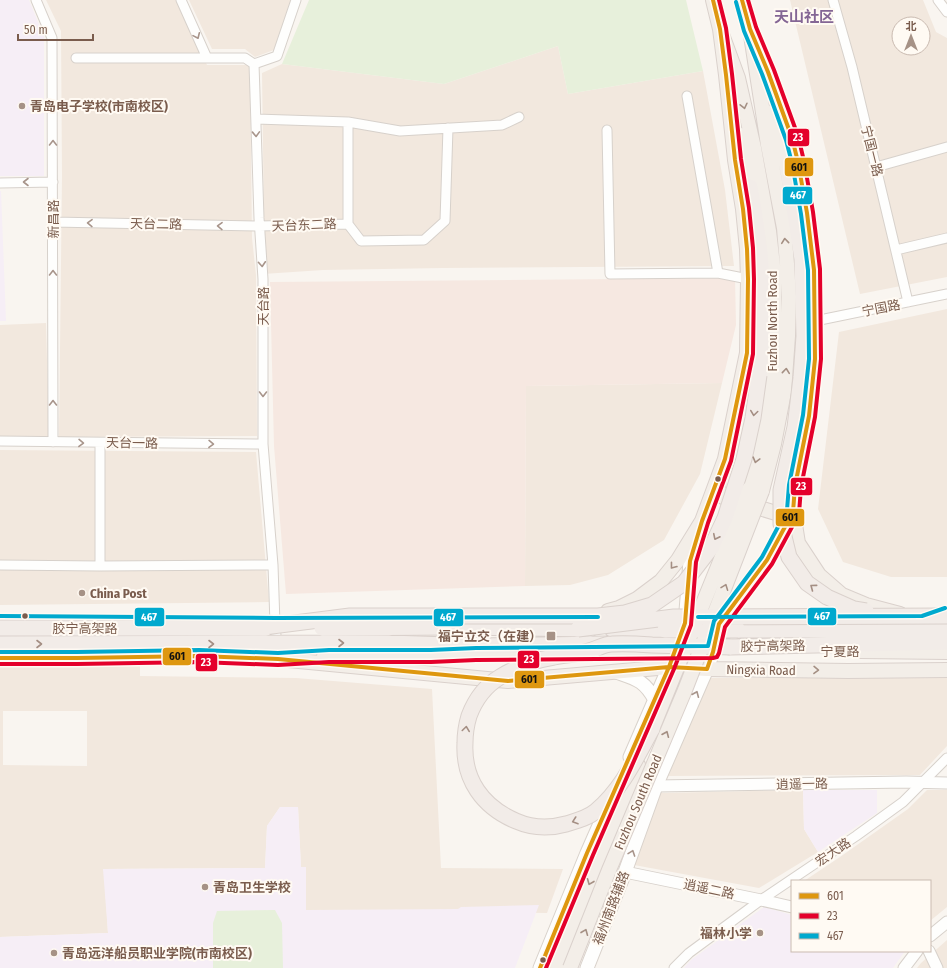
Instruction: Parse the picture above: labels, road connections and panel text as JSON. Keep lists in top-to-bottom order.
{
  "streets": {
    "highway": ["胶宁高架路"],
    "main road": [
      "Fuzhou North Road",
      "宁夏路",
      "Ningxia Road",
      "Fuzhou South Road",
      "福州南路辅路"
    ],
    "street": [
      "宁国一路",
      "新昌路",
      "天台二路",
      "天台东二路",
      "天台路",
      "宁国路",
      "天台一路",
      "逍遥一路",
      "宏大路",
      "逍遥二路"
    ]
  },
  "crossings": [
    ["宁国一路", "宁国路"],
    ["新昌路", "天台二路"],
    ["新昌路", "天台一路"],
    ["天台二路", "天台东二路"],
    ["天台二路", "天台路"],
    ["天台东二路", "天台路"],
    ["天台路", "天台一路"],
    ["天台路", "宁夏路"],
    ["天台路", "Ningxia Road"],
    ["Fuzhou North Road", "Fuzhou South Road"],
    ["宁夏路", "Ningxia Road"],
    ["宁夏路", "福州南路辅路"],
    ["Ningxia Road", "福州南路辅路"],
    ["逍遥一路", "宏大路"],
    ["逍遥一路", "福州南路辅路"],
    ["宏大路", "逍遥二路"],
    ["逍遥二路", "福州南路辅路"]
  ],
  "one_way": [
    "新昌路",
    "天台二路",
    "天台路",
    "天台一路"
  ],
  "districts": ["天山社区"],
  "places": {
    "other": [
      "青岛电子学校(市南校区)",
      "China Post",
      "青岛卫生学校",
      "福林小学",
      "青岛远洋船员职业学院(市南校区)"
    ],
    "transit": ["福宁立交（在建）"]
  },
  "lines": ["transit line 601", "transit line 23", "transit line 467"],
  "legend": ["601", "23", "467"],
  "scale_bar": "50 m",
  "north": "top"
}
